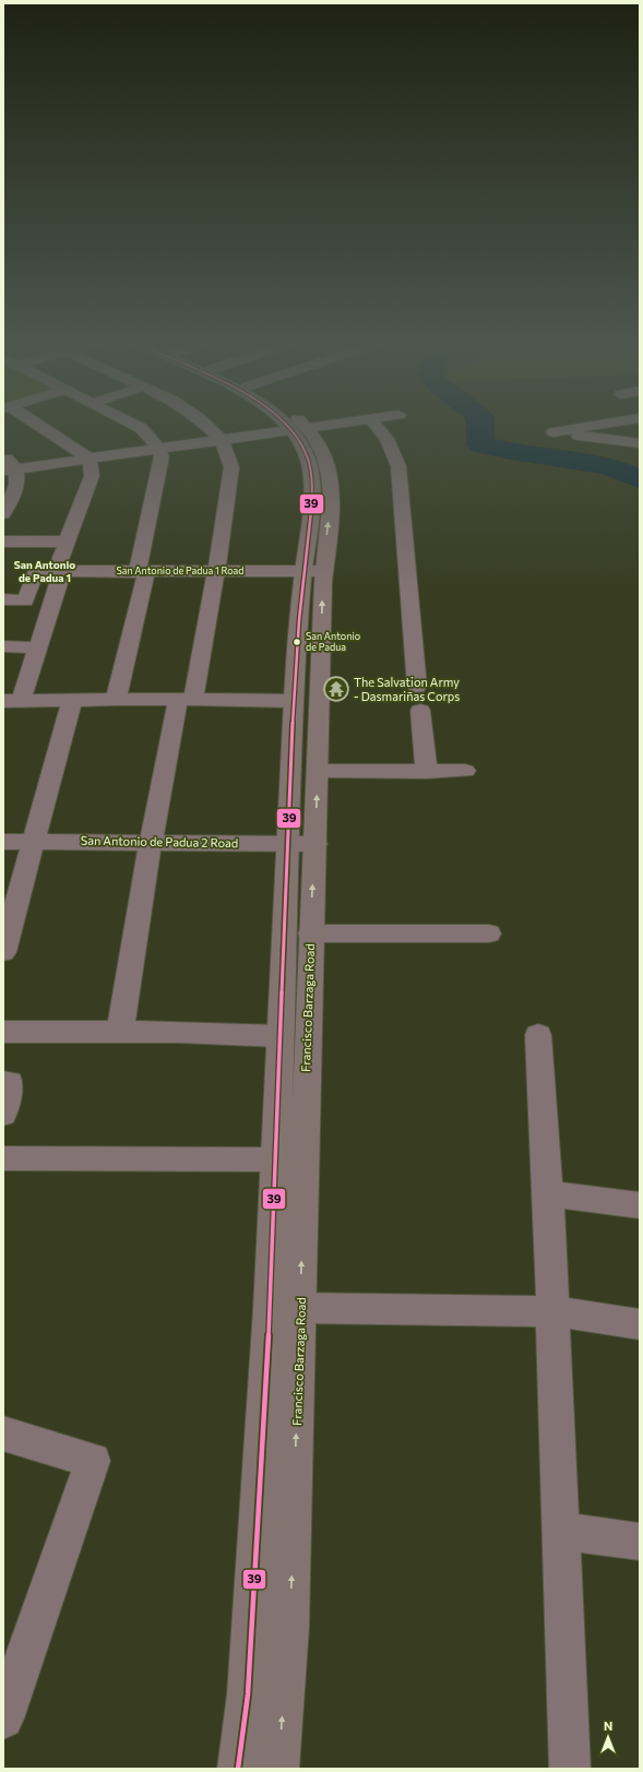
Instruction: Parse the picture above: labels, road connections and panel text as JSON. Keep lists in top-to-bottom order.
{
  "streets": {
    "street": ["San Antonio de Padua 1 Road", "San Antonio de Padua 2 Road", "Francisco Barzaga Road"]
  },
  "crossings": [
    ["San Antonio de Padua 1 Road", "Francisco Barzaga Road"],
    ["San Antonio de Padua 2 Road", "Francisco Barzaga Road"]
  ],
  "districts": ["San Antonio de Padua 1"],
  "places": {
    "other": ["San Antonio de Padua"],
    "temple": ["The Salvation Army - Dasmariñas Corps"]
  },
  "lines": ["transit line 39"],
  "north": "top"
}
